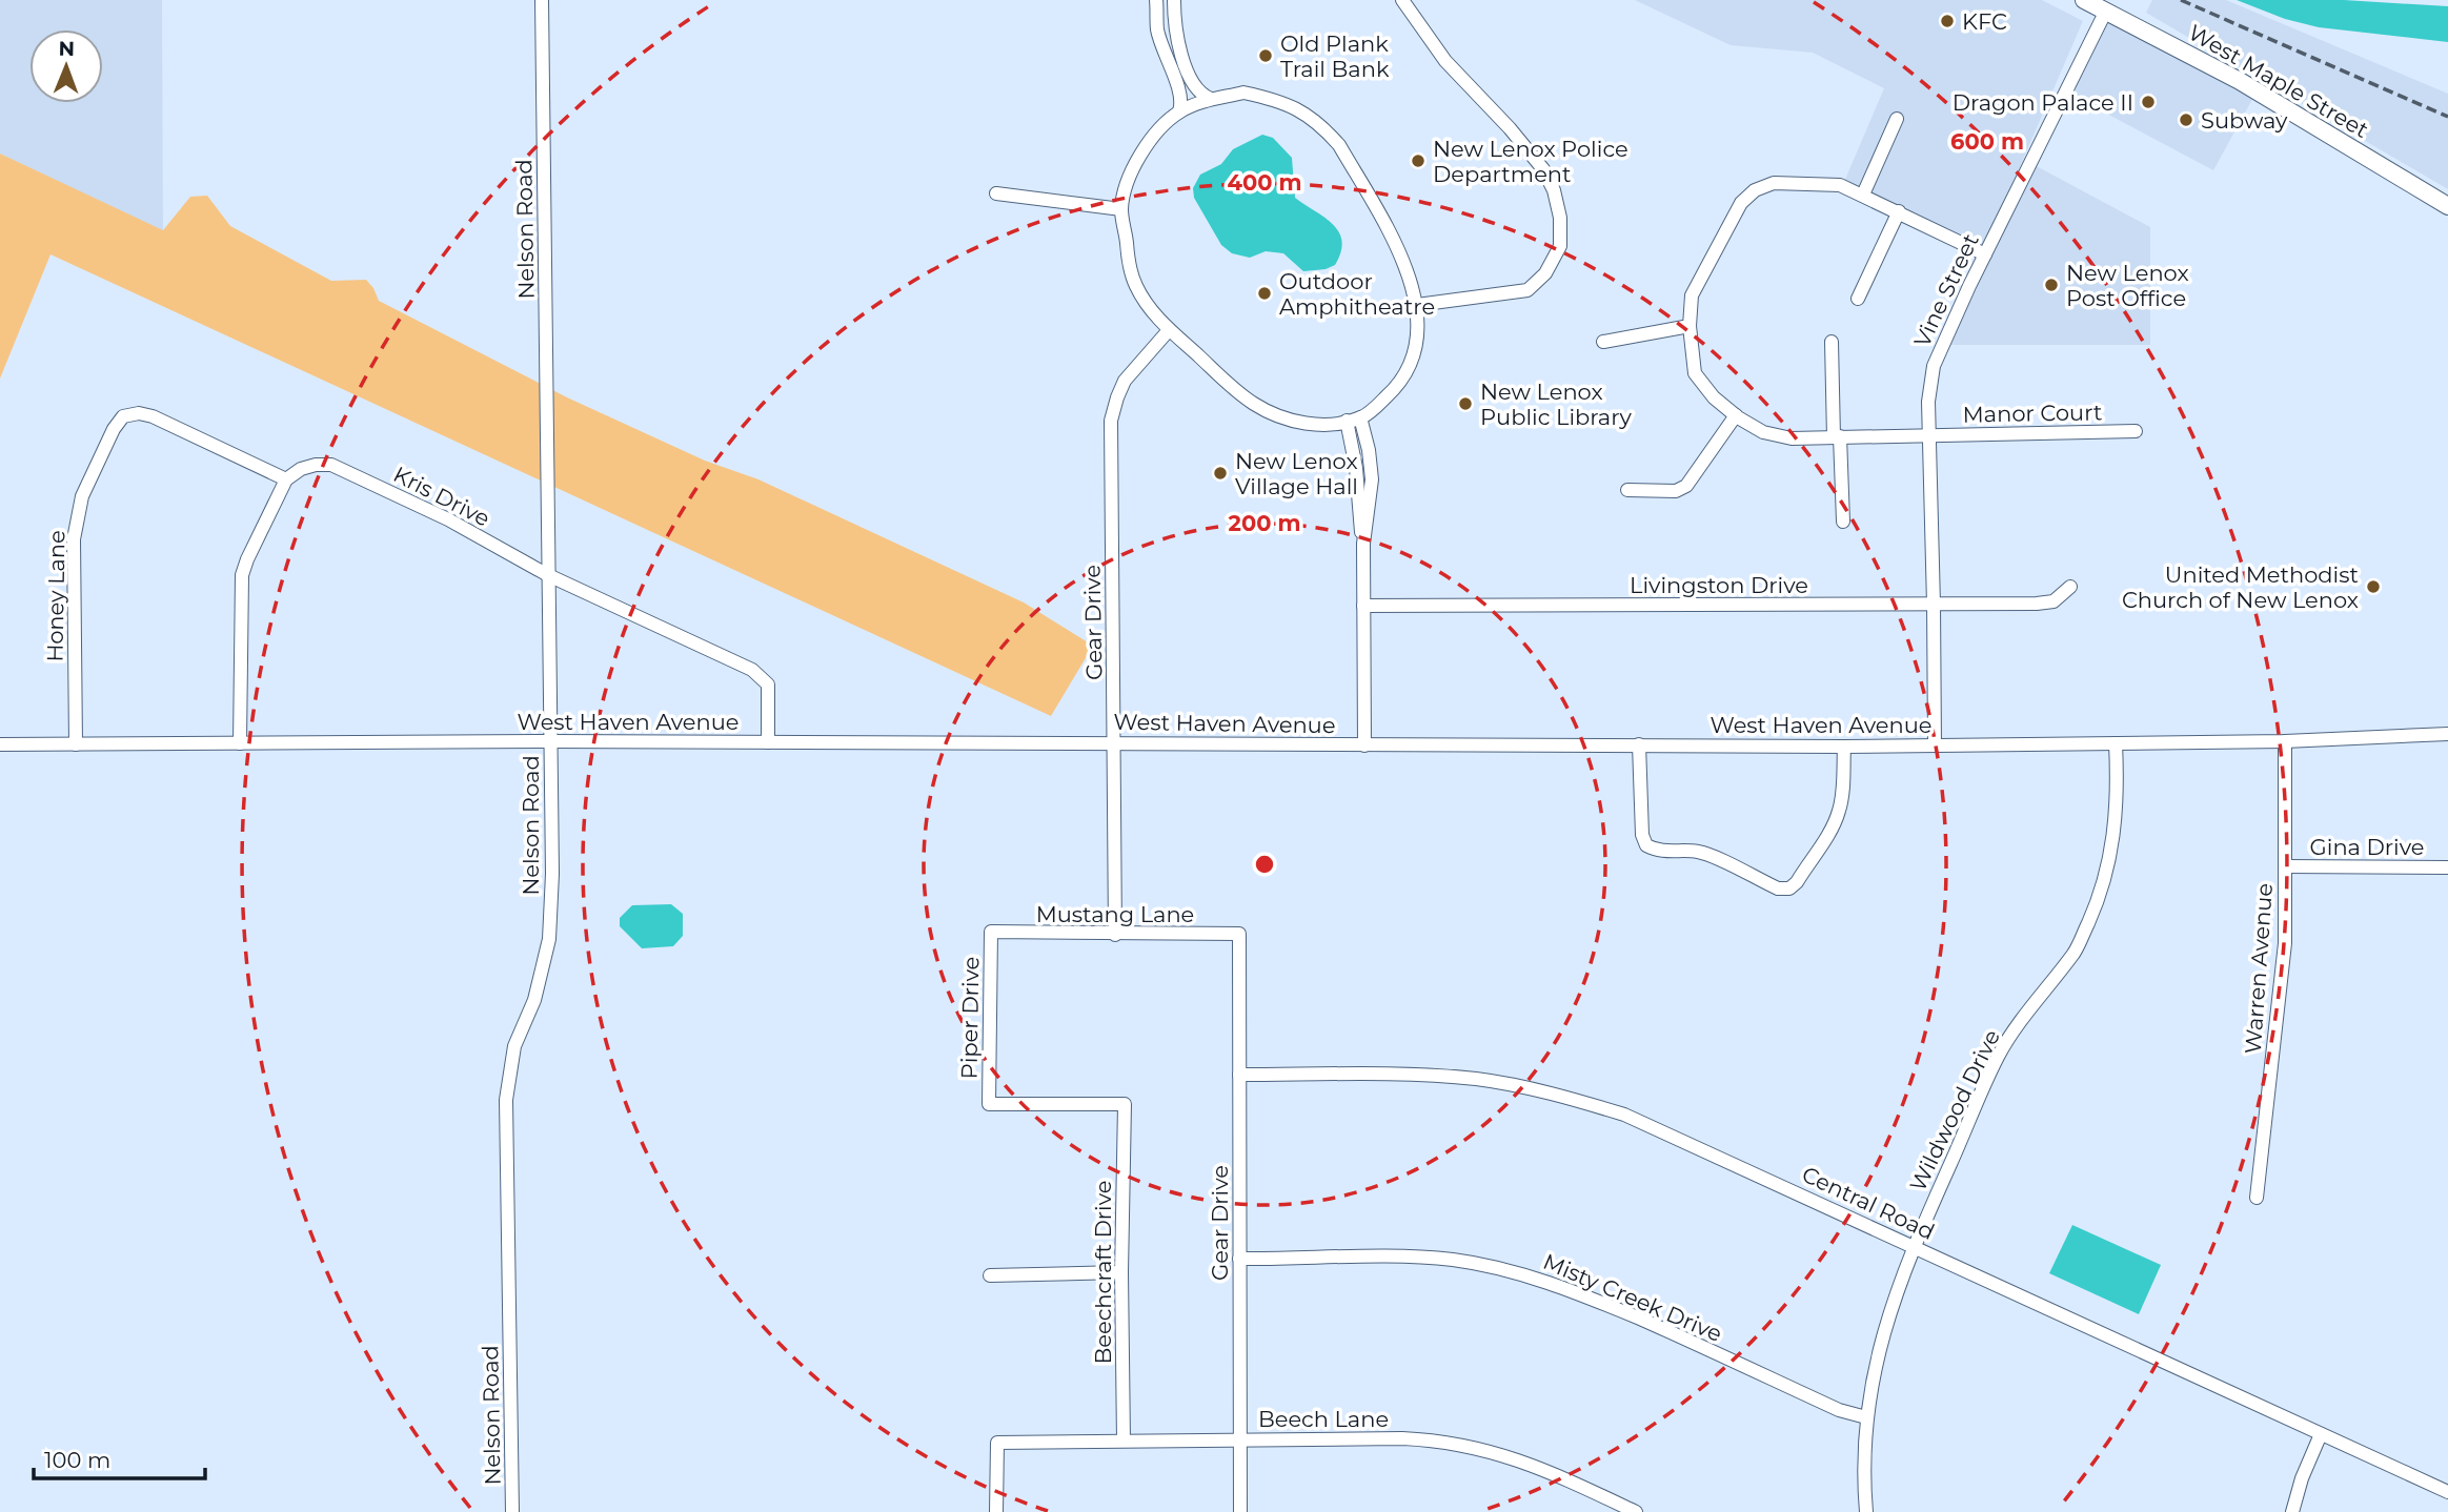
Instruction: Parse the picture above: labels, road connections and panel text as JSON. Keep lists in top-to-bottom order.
{
  "streets": {
    "main road": ["West Maple Street"],
    "street": [
      "Nelson Road",
      "Vine Street",
      "Manor Court",
      "Kris Drive",
      "Livingston Drive",
      "Honey Lane",
      "Gear Drive",
      "West Haven Avenue",
      "Gina Drive",
      "Mustang Lane",
      "Warren Avenue",
      "Piper Drive",
      "Wildwood Drive",
      "Central Road",
      "Beechcraft Drive",
      "Misty Creek Drive",
      "Beech Lane"
    ]
  },
  "crossings": [
    ["West Maple Street", "Vine Street"],
    ["Nelson Road", "Kris Drive"],
    ["Nelson Road", "West Haven Avenue"],
    ["Vine Street", "Manor Court"],
    ["Vine Street", "Livingston Drive"],
    ["Vine Street", "West Haven Avenue"],
    ["Kris Drive", "Honey Lane"],
    ["Kris Drive", "West Haven Avenue"],
    ["Honey Lane", "West Haven Avenue"],
    ["Gear Drive", "West Haven Avenue"],
    ["Gear Drive", "Mustang Lane"],
    ["Gear Drive", "Central Road"],
    ["Gear Drive", "Misty Creek Drive"],
    ["Gear Drive", "Beech Lane"],
    ["West Haven Avenue", "Warren Avenue"],
    ["West Haven Avenue", "Wildwood Drive"],
    ["Gina Drive", "Warren Avenue"],
    ["Mustang Lane", "Piper Drive"],
    ["Piper Drive", "Beechcraft Drive"],
    ["Wildwood Drive", "Central Road"],
    ["Wildwood Drive", "Misty Creek Drive"],
    ["Beechcraft Drive", "Beech Lane"]
  ],
  "places": [
    "KFC",
    "Old Plank Trail Bank",
    "Dragon Palace II",
    "Subway",
    "New Lenox Police Department",
    "New Lenox Post Office",
    "Outdoor Amphitheatre",
    "New Lenox Public Library",
    "New Lenox Village Hall",
    "United Methodist Church of New Lenox"
  ],
  "scale_bar": "100 m",
  "north": "top",
  "rings": ["600 m", "400 m", "200 m"]
}
